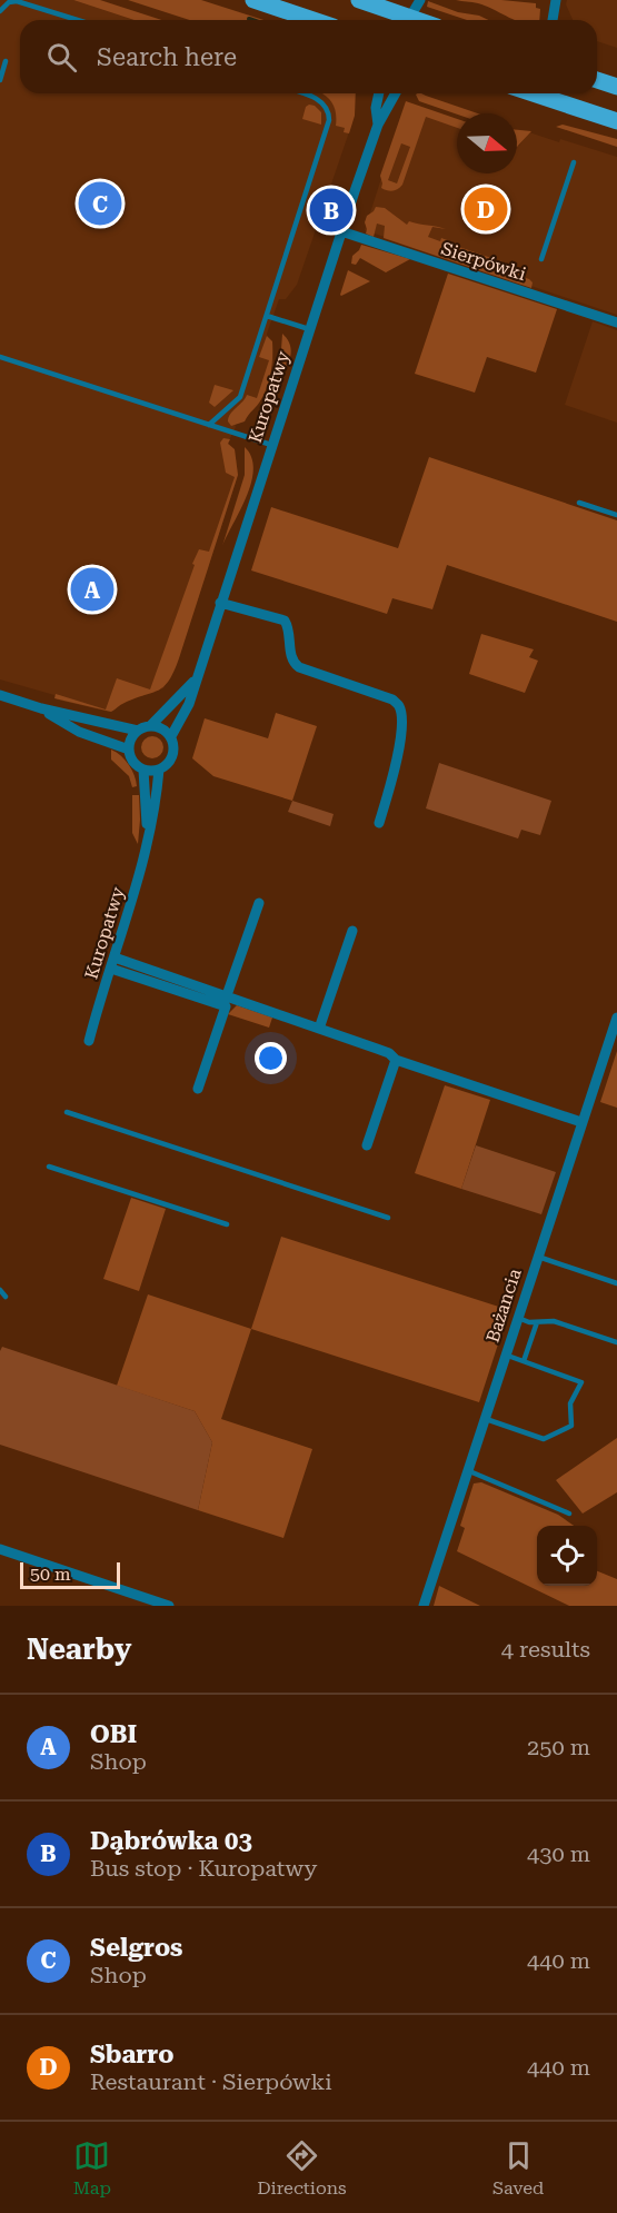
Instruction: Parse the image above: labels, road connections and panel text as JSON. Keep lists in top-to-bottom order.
{
  "streets": {
    "street": ["Sierpówki", "Kuropatwy", "Bażancia"]
  },
  "crossings": [
    ["Sierpówki", "Kuropatwy"]
  ],
  "scale_bar": "50 m",
  "north": "right",
  "page": {
    "search": "Search here",
    "pins": [
      "C",
      "D",
      "B",
      "A"
    ],
    "scale": "50 m",
    "heading": ["Nearby", "4 results"],
    "list": [
      {
        "mark": "A",
        "name": "OBI",
        "note": "Shop",
        "value": "250 m"
      },
      {
        "mark": "B",
        "name": "Dąbrówka 03",
        "note": "Bus stop · Kuropatwy",
        "value": "430 m"
      },
      {
        "mark": "C",
        "name": "Selgros",
        "note": "Shop",
        "value": "440 m"
      },
      {
        "mark": "D",
        "name": "Sbarro",
        "note": "Restaurant · Sierpówki",
        "value": "440 m"
      }
    ],
    "nav": ["Map", "Directions", "Saved"]
  }
}
